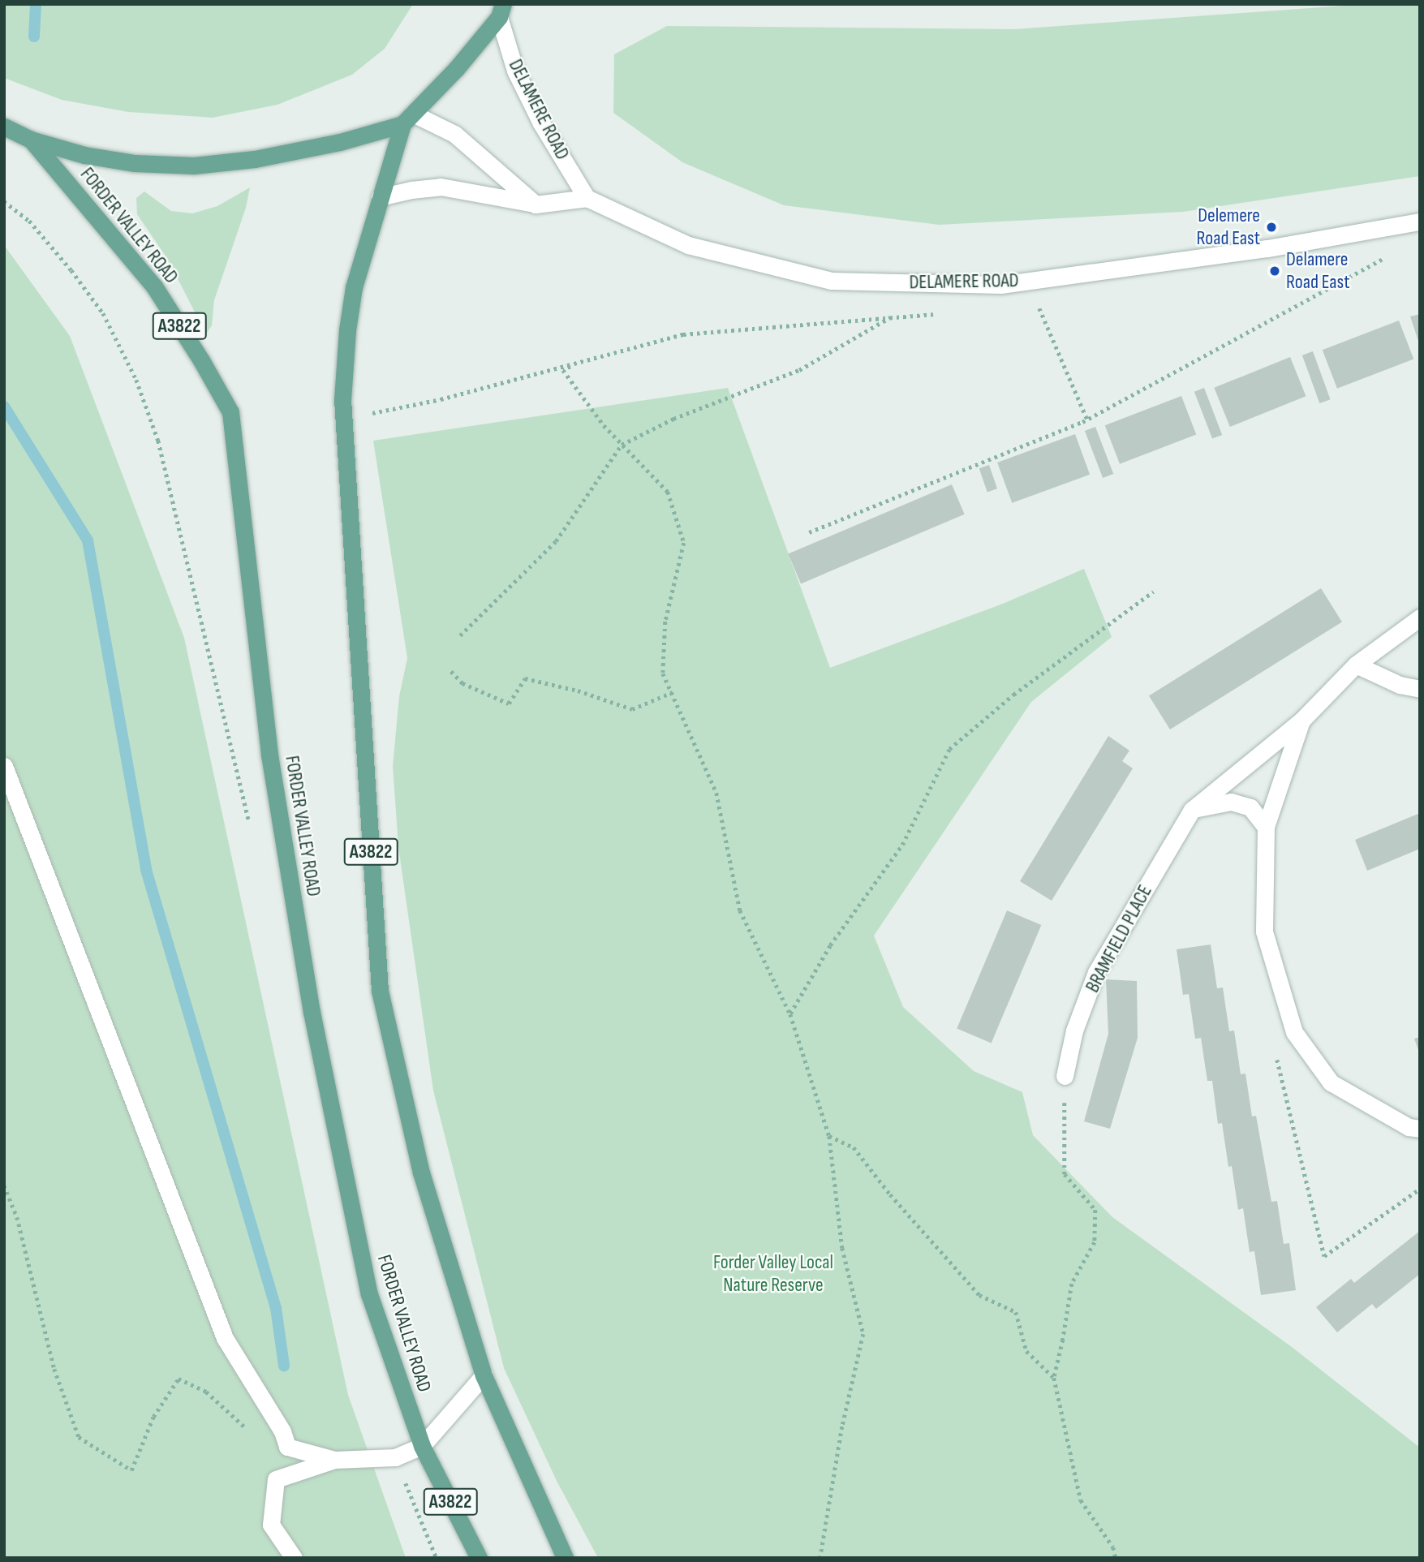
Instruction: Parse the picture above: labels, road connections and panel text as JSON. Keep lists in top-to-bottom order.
{
  "streets": {
    "main road": ["FORDER VALLEY ROAD", "A3822"],
    "street": ["DELAMERE ROAD", "BRAMFIELD PLACE"]
  },
  "parks": ["Forder Valley Local Nature Reserve"],
  "places": ["Delemere Road East", "Delamere Road East"]
}
